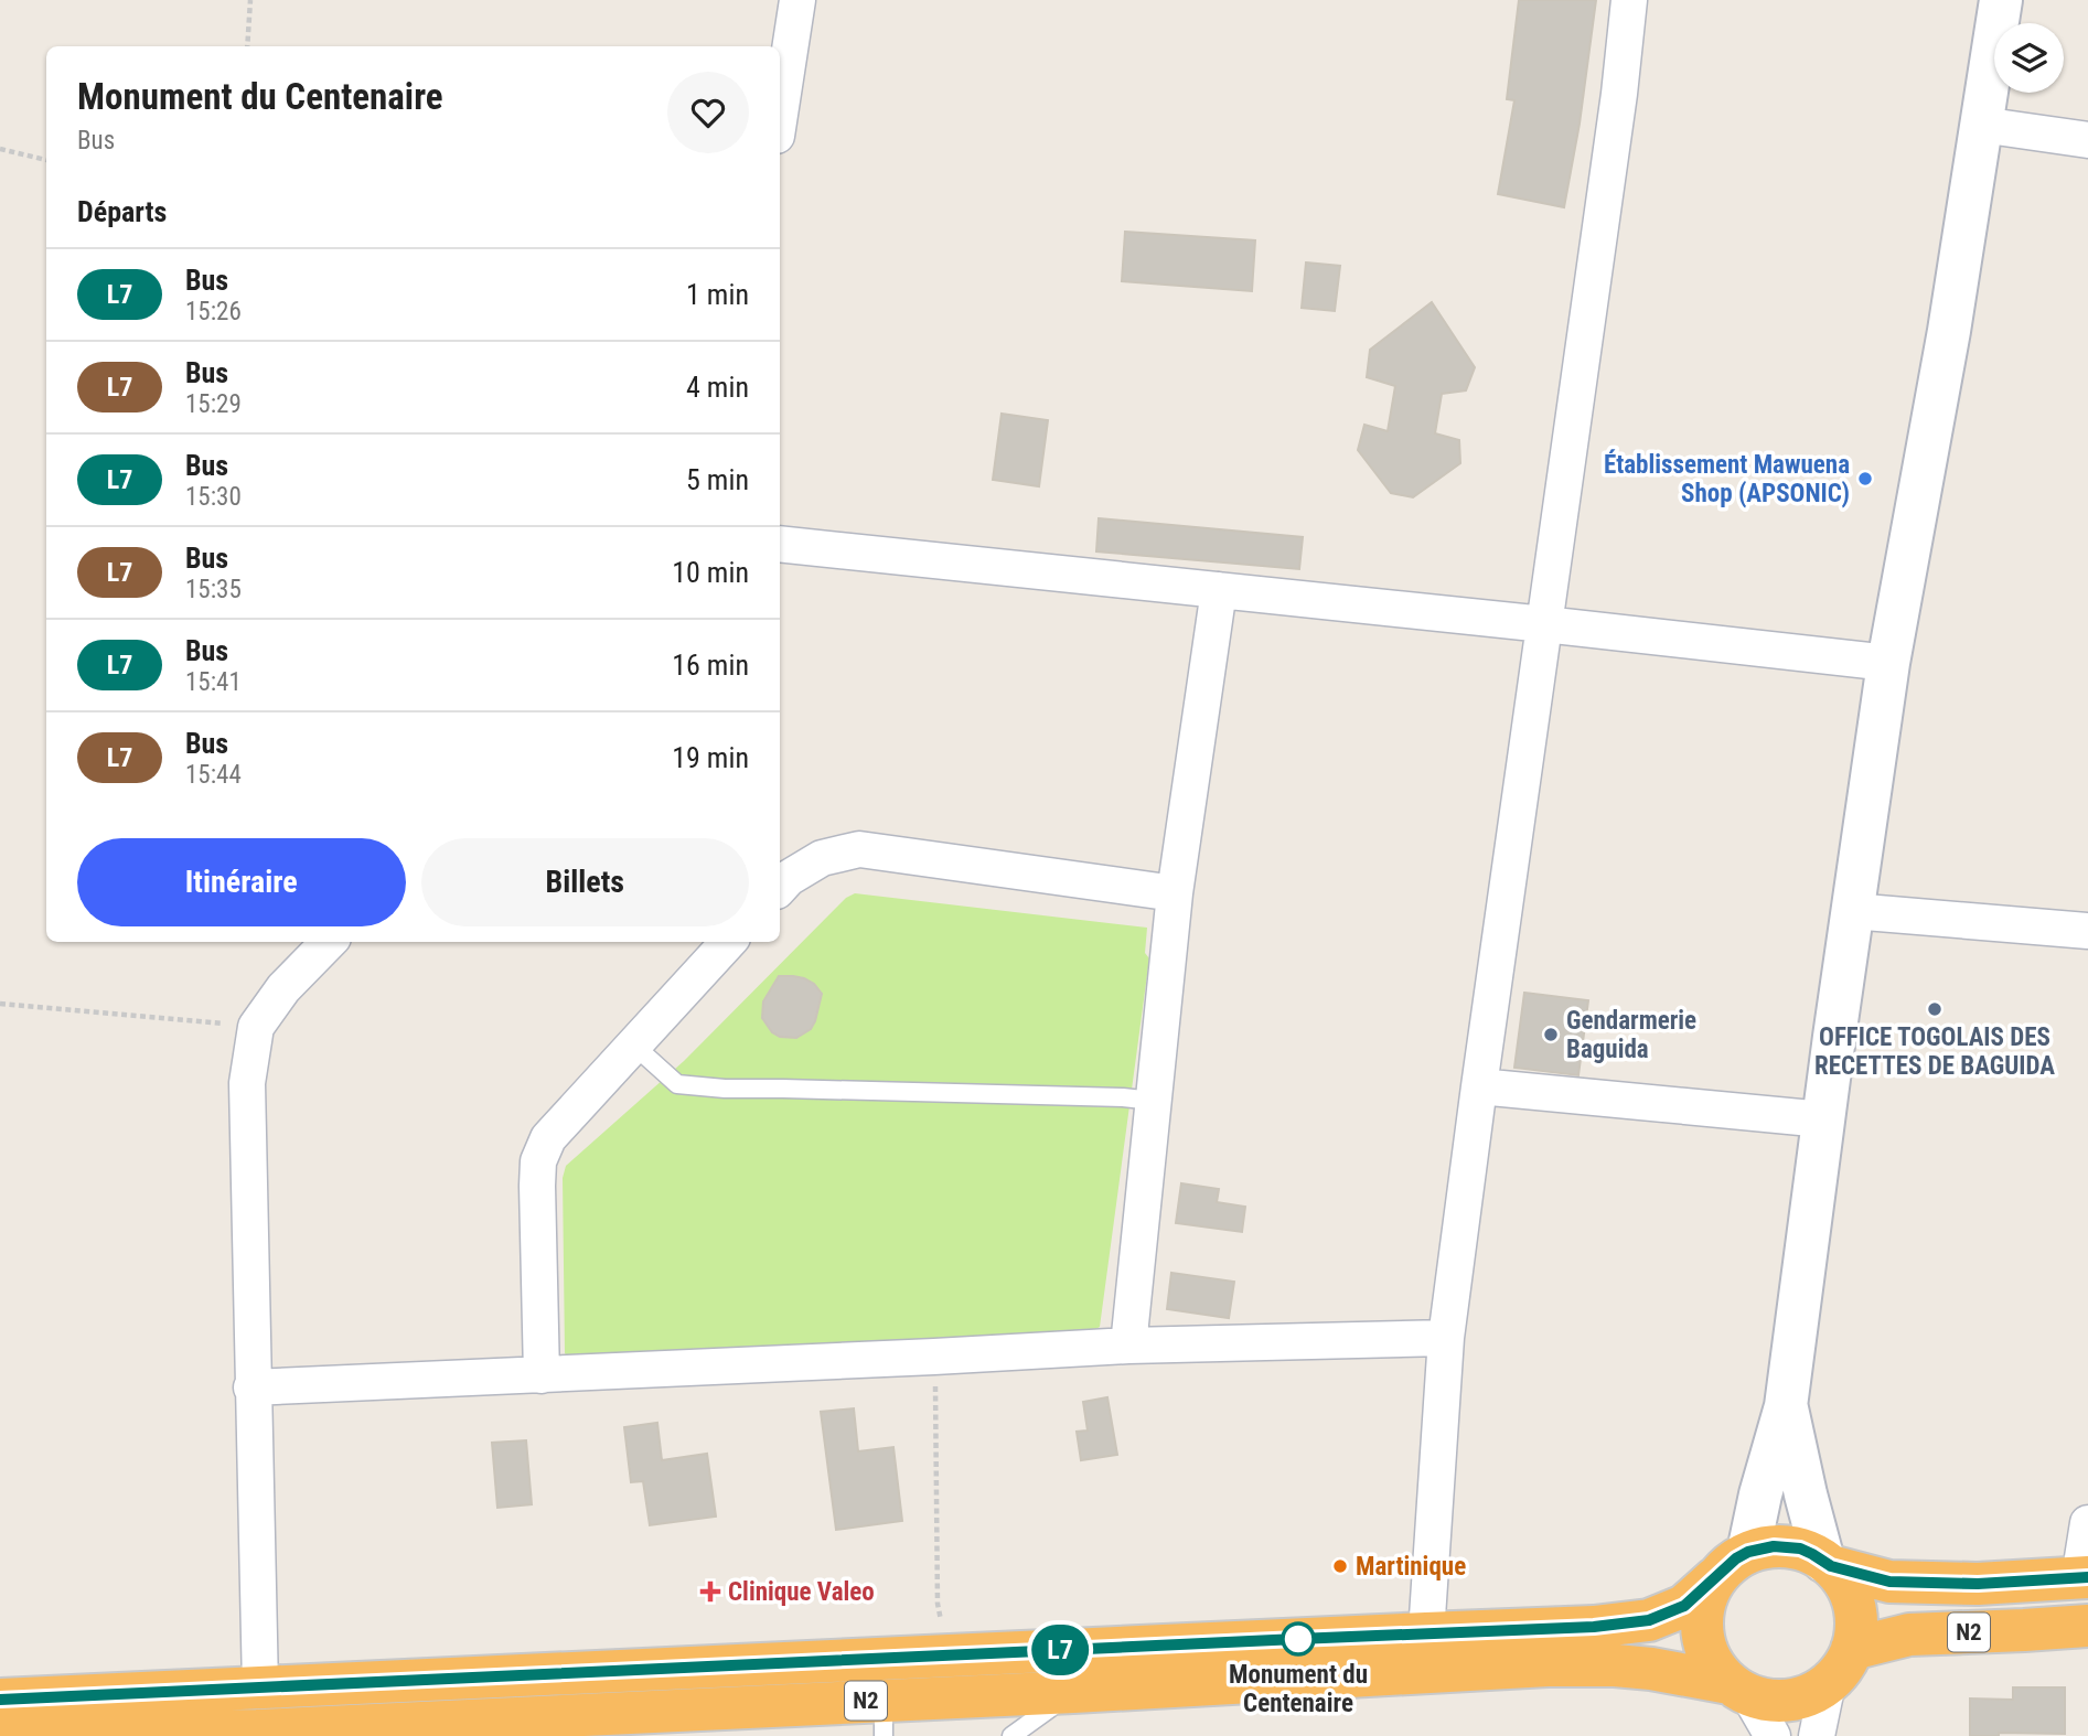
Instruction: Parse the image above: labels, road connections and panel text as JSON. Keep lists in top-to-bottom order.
{
  "streets": {
    "highway": ["N2"]
  },
  "places": {
    "other": [
      "Établissement Mawuena Shop (APSONIC)",
      "OFFICE TOGOLAIS DES RECETTES DE BAGUIDA",
      "Gendarmerie Baguida",
      "Martinique",
      "Monument du Centenaire"
    ],
    "health": ["Clinique Valeo"]
  },
  "lines": ["bus line L7"],
  "page": {
    "on_map": "L7",
    "heading": [
      ["Monument du Centenaire", "Bus"],
      "Départs"
    ],
    "list": [
      {
        "mark": "L7",
        "name": "Bus",
        "note": "15:26",
        "value": "1 min"
      },
      {
        "mark": "L7",
        "name": "Bus",
        "note": "15:29",
        "value": "4 min"
      },
      {
        "mark": "L7",
        "name": "Bus",
        "note": "15:30",
        "value": "5 min"
      },
      {
        "mark": "L7",
        "name": "Bus",
        "note": "15:35",
        "value": "10 min"
      },
      {
        "mark": "L7",
        "name": "Bus",
        "note": "15:41",
        "value": "16 min"
      },
      {
        "mark": "L7",
        "name": "Bus",
        "note": "15:44",
        "value": "19 min"
      }
    ],
    "buttons": ["Itinéraire", "Billets"]
  }
}
